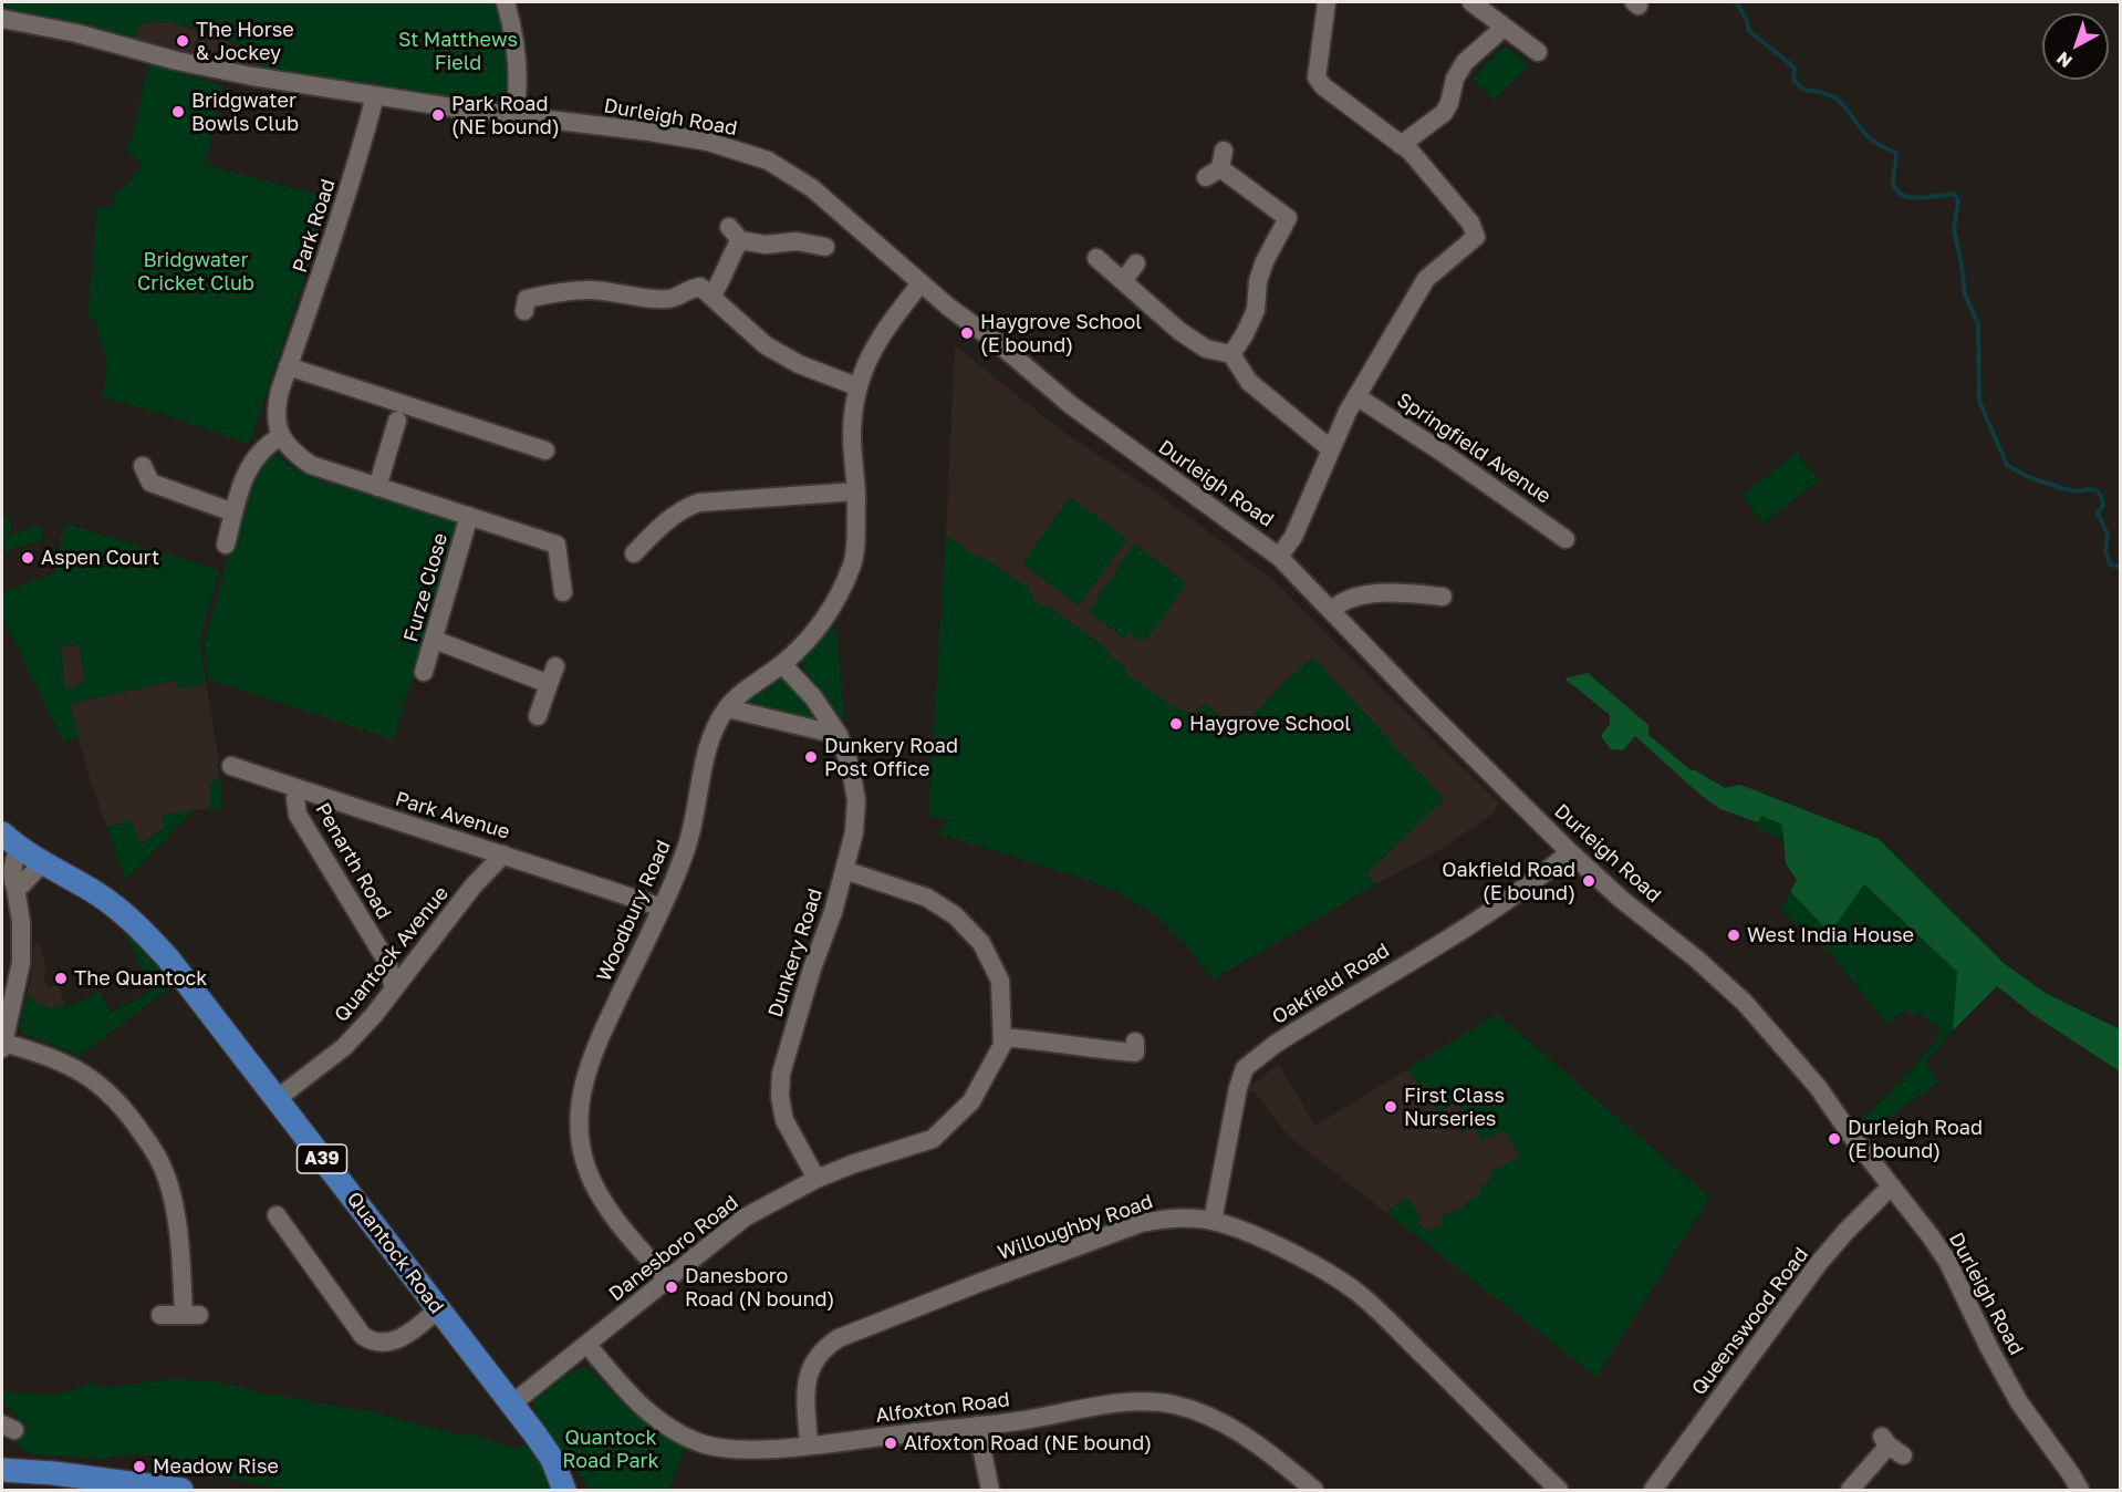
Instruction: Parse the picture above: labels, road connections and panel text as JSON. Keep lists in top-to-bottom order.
{
  "streets": {
    "main road": ["A39", "Quantock Road"],
    "street": [
      "Durleigh Road",
      "Park Road",
      "Springfield Avenue",
      "Furze Close",
      "Park Avenue",
      "Penarth Road",
      "Woodbury Road",
      "Dunkery Road",
      "Quantock Avenue",
      "Oakfield Road",
      "Willoughby Road",
      "Danesboro Road",
      "Queenswood Road",
      "Alfoxton Road"
    ]
  },
  "crossings": [
    ["Durleigh Road", "Park Road"],
    ["Durleigh Road", "Woodbury Road"],
    ["Durleigh Road", "Oakfield Road"],
    ["Durleigh Road", "Queenswood Road"],
    ["Park Road", "Furze Close"],
    ["Park Avenue", "Penarth Road"],
    ["Park Avenue", "Woodbury Road"],
    ["Park Avenue", "Quantock Avenue"],
    ["Penarth Road", "Quantock Avenue"],
    ["Woodbury Road", "Dunkery Road"],
    ["Woodbury Road", "Danesboro Road"],
    ["Dunkery Road", "Danesboro Road"],
    ["Quantock Avenue", "Quantock Road"],
    ["Oakfield Road", "Willoughby Road"],
    ["A39", "Quantock Road"],
    ["Willoughby Road", "Alfoxton Road"],
    ["Danesboro Road", "Quantock Road"],
    ["Danesboro Road", "Alfoxton Road"]
  ],
  "parks": ["St Matthews Field", "Bridgwater Cricket Club", "Quantock Road Park"],
  "places": [
    "The Horse & Jockey",
    "Bridgwater Bowls Club",
    "Park Road (NE bound)",
    "Haygrove School (E bound)",
    "Aspen Court",
    "Haygrove School",
    "Dunkery Road Post Office",
    "Oakfield Road (E bound)",
    "West India House",
    "The Quantock",
    "First Class Nurseries",
    "Durleigh Road (E bound)",
    "Danesboro Road (N bound)",
    "Alfoxton Road (NE bound)",
    "Meadow Rise"
  ],
  "north": "bottom left"
}
